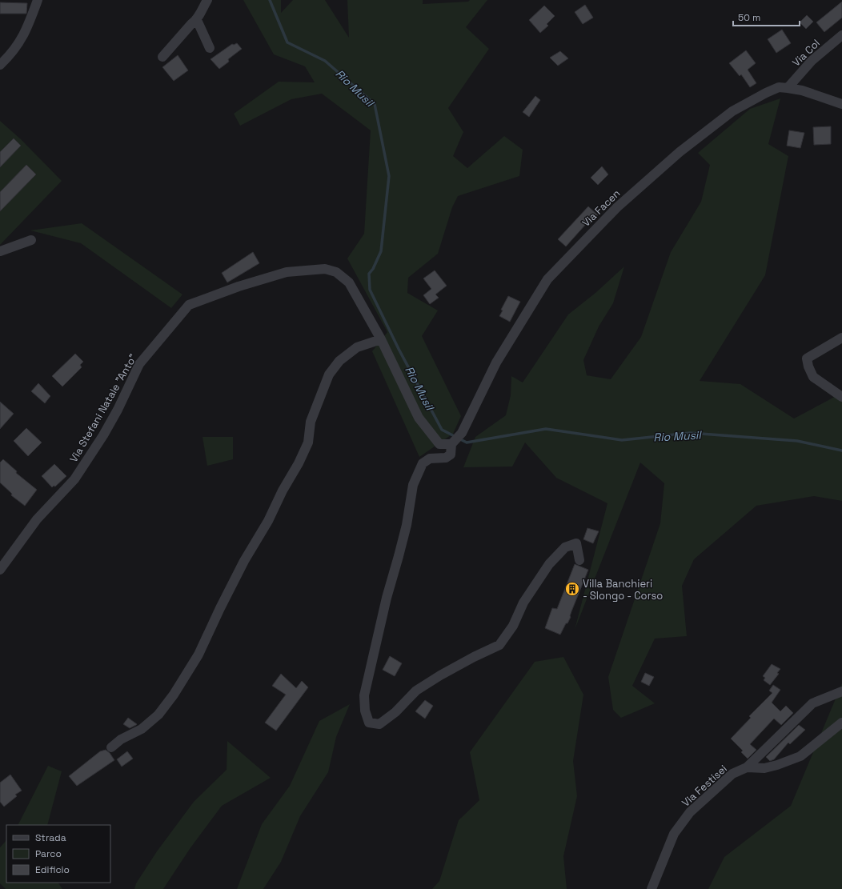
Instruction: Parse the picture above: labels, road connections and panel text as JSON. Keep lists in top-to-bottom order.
{
  "streets": {
    "street": [
      "Via Col",
      "Via Facen",
      "Via Stefani Natale \"Anto\"",
      "Via Festisei"
    ]
  },
  "crossings": [
    ["Via Col", "Via Facen"],
    ["Via Facen", "Via Stefani Natale \"Anto\""]
  ],
  "water": ["Rio Musil"],
  "places": {
    "building": ["Villa Banchieri - Slongo - Corso"]
  },
  "legend": ["Strada", "Parco", "Edificio"],
  "scale_bar": "50 m"
}
